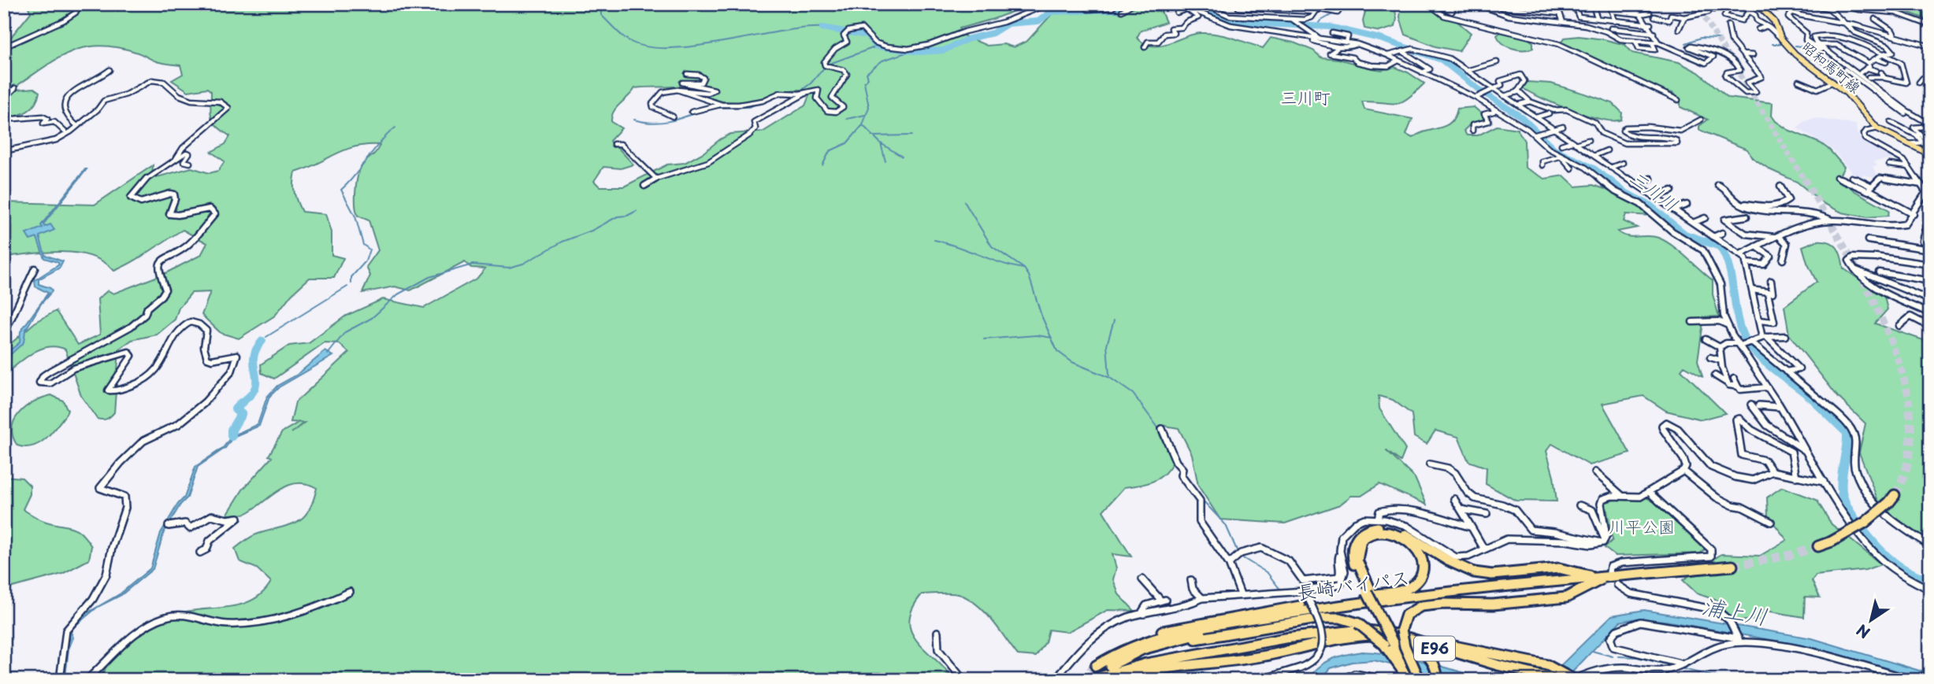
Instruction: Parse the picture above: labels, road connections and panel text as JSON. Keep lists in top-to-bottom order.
{
  "streets": {
    "highway": ["長崎バイパス", "E96"],
    "main road": ["昭和馬町線"]
  },
  "districts": ["三川町"],
  "water": ["三川川", "浦上川"],
  "parks": ["川平公園"],
  "north": "bottom left"
}
